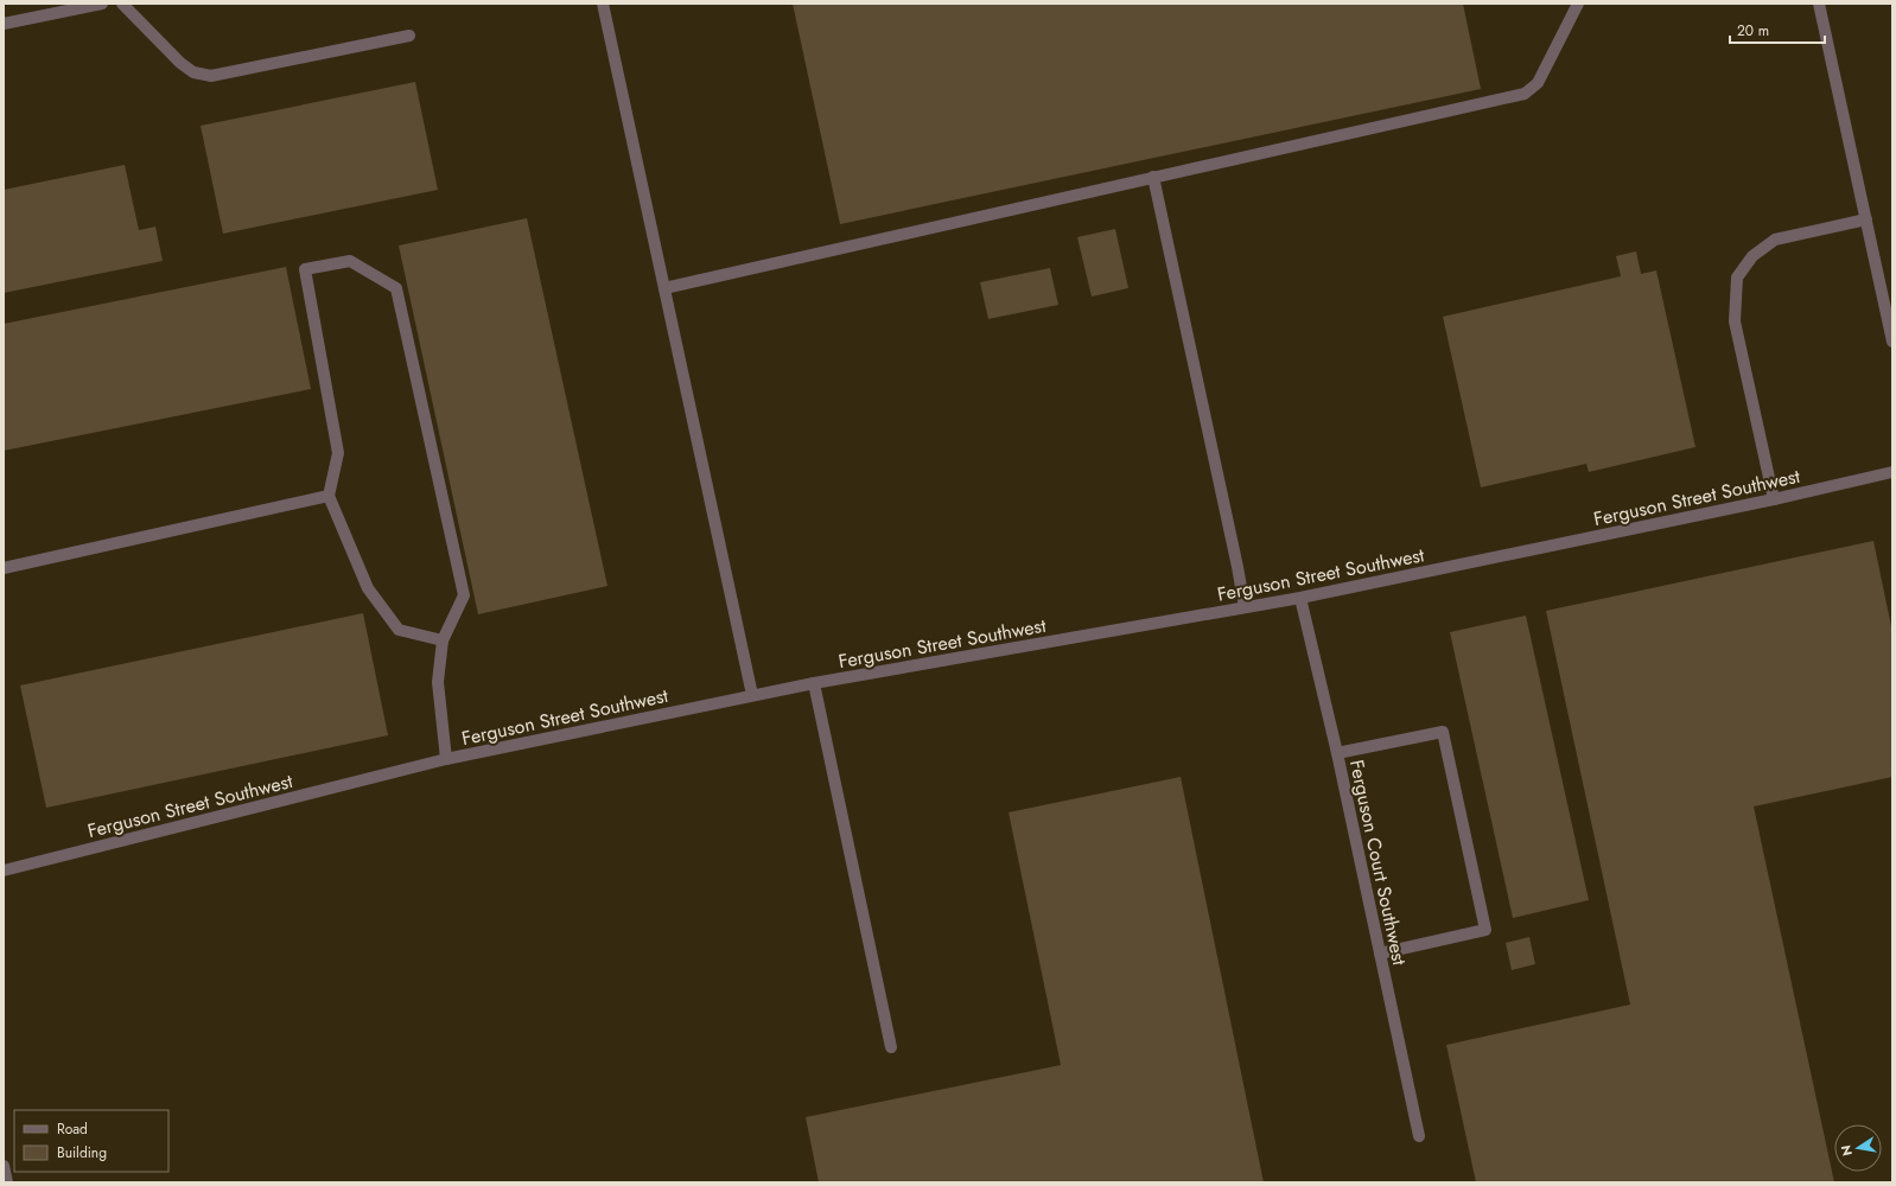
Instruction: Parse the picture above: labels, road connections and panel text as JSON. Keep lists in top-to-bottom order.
{
  "streets": {
    "street": ["Ferguson Street Southwest", "Ferguson Court Southwest"]
  },
  "crossings": [
    ["Ferguson Street Southwest", "Ferguson Court Southwest"]
  ],
  "legend": ["Road", "Building"],
  "scale_bar": "20 m",
  "north": "left"
}
